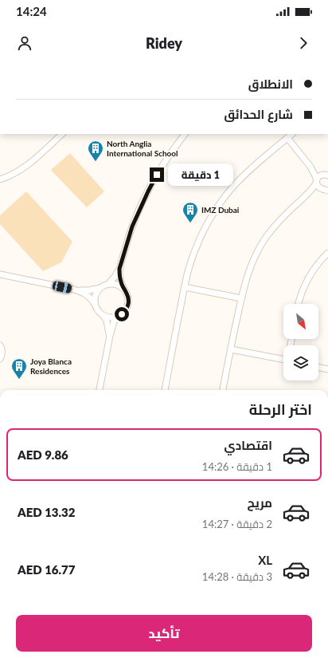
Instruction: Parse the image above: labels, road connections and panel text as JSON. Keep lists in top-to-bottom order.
{
  "places": {
    "building": ["North Anglia International School", "IMZ Dubai", "Joya Blanca Residences"]
  },
  "north": "bottom right",
  "page": {
    "status": "14:24",
    "header": "Ridey",
    "banner": ["الانطلاق", "شارع الحدائق"],
    "bubble": "1 دقيقة",
    "heading": "اختر الرحلة",
    "list": [
      {
        "name": "اقتصادي",
        "note": "1 دقيقة · 14:26",
        "value": "AED 9.86"
      },
      {
        "name": "مريح",
        "note": "2 دقيقة · 14:27",
        "value": "AED 13.32"
      },
      {
        "name": "XL",
        "note": "3 دقيقة · 14:28",
        "value": "AED 16.77"
      }
    ],
    "buttons": "تأكيد"
  }
}
